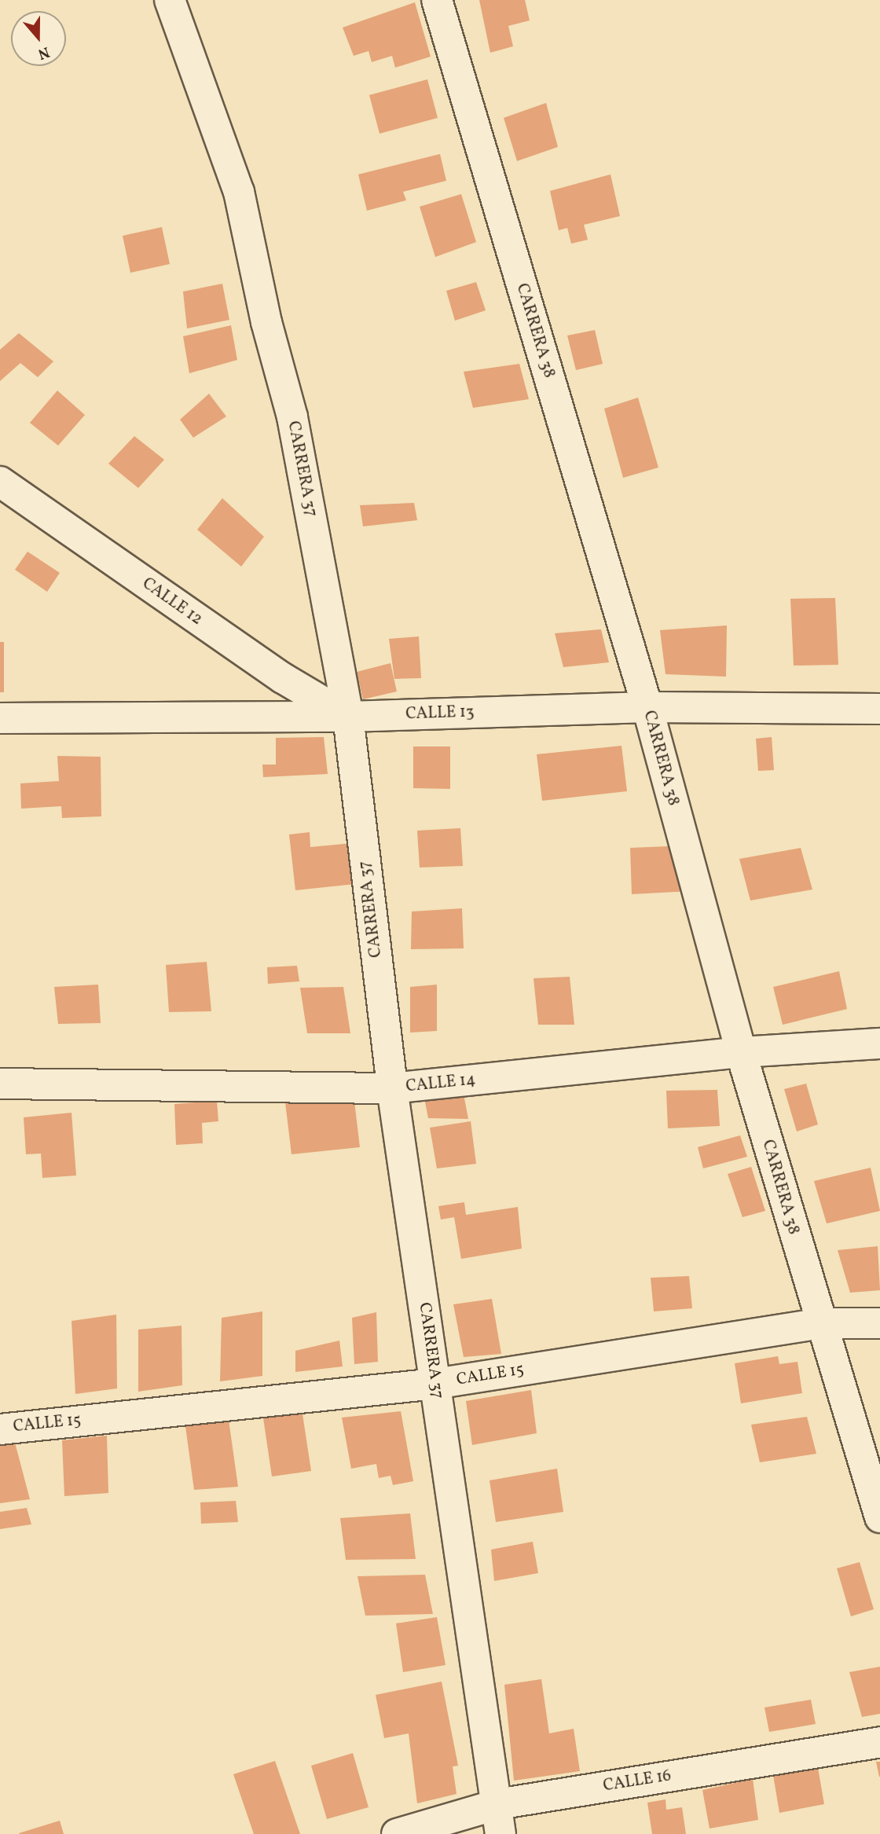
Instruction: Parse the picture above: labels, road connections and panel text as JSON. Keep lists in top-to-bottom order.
{
  "streets": {
    "street": [
      "CARRERA 38",
      "CARRERA 37",
      "CALLE 12",
      "CALLE 13",
      "CALLE 14",
      "CALLE 15",
      "CALLE 16"
    ]
  },
  "crossings": [
    ["CARRERA 38", "CALLE 13"],
    ["CARRERA 38", "CALLE 14"],
    ["CARRERA 38", "CALLE 15"],
    ["CARRERA 37", "CALLE 12"],
    ["CARRERA 37", "CALLE 13"],
    ["CARRERA 37", "CALLE 14"],
    ["CARRERA 37", "CALLE 15"],
    ["CARRERA 37", "CALLE 16"],
    ["CALLE 12", "CALLE 13"]
  ],
  "north": "bottom"
}
